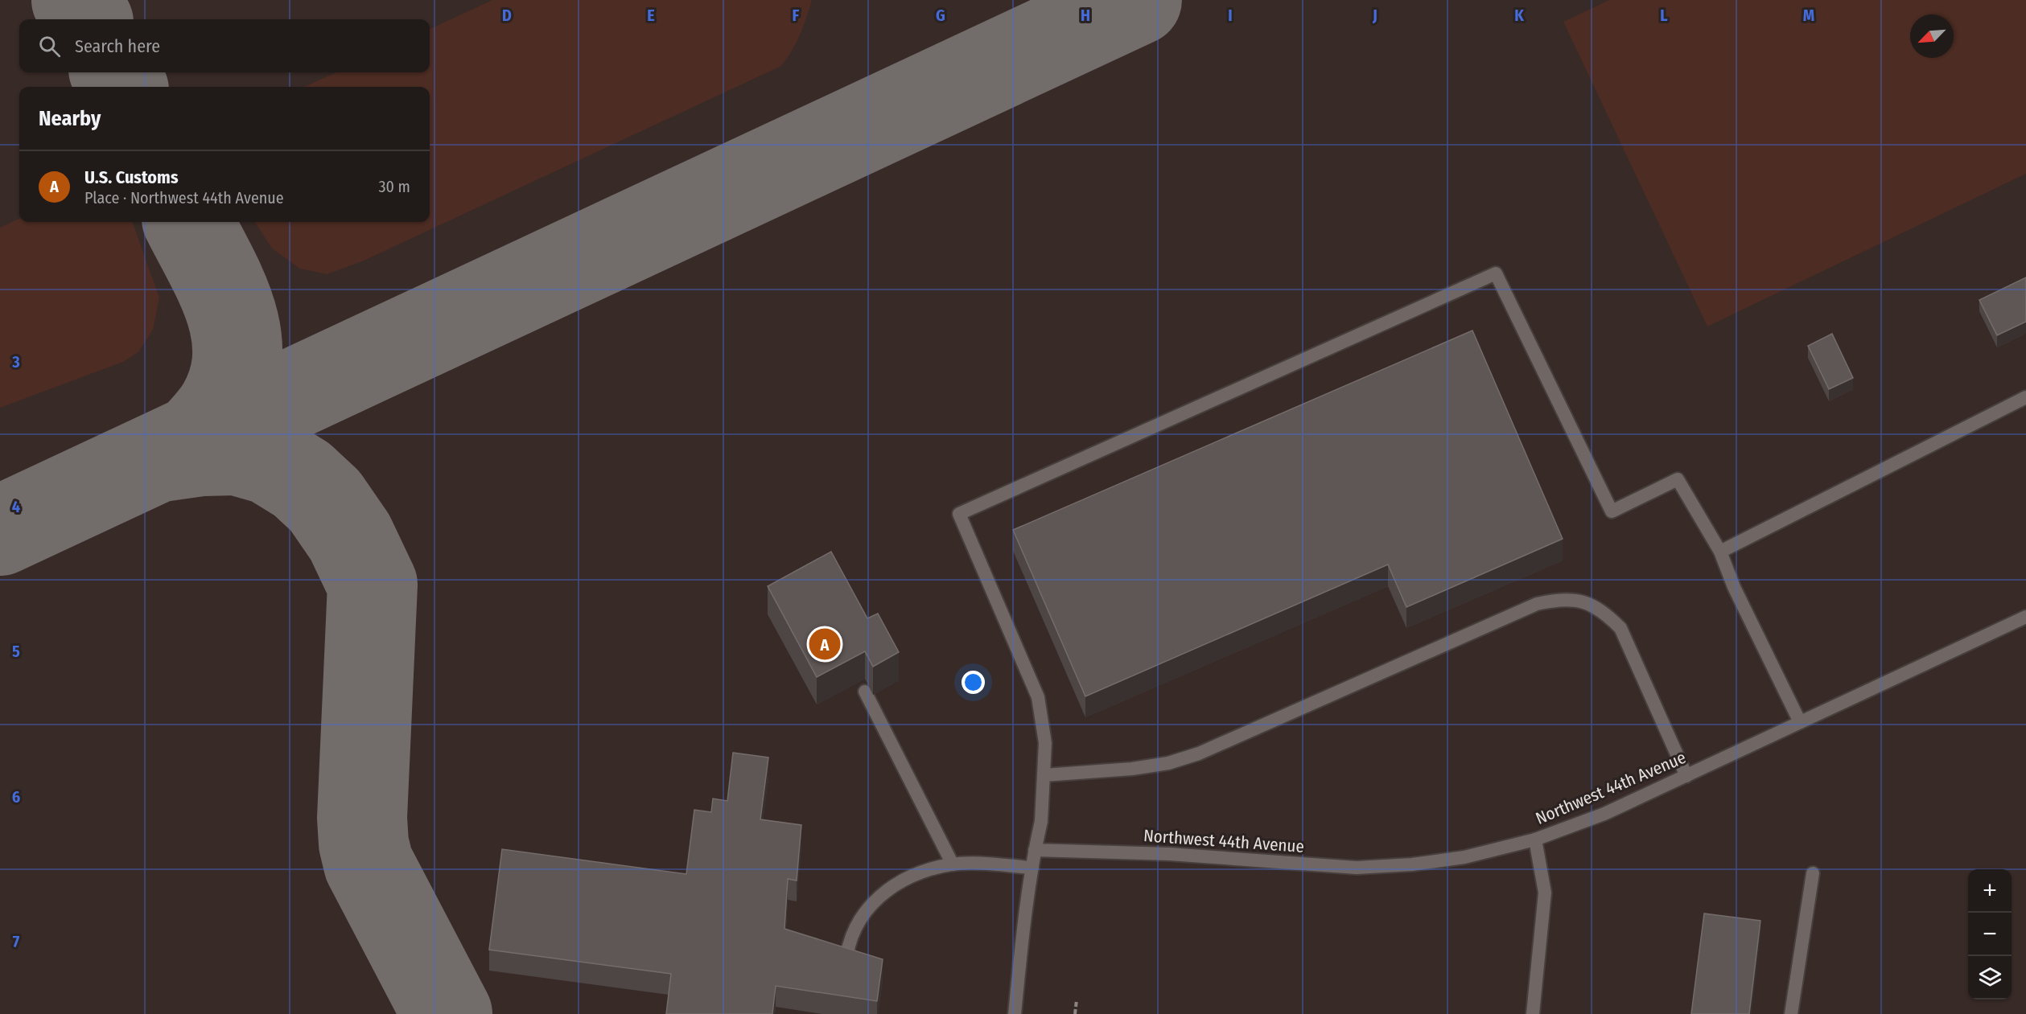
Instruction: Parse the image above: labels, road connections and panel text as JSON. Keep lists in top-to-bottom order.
{
  "streets": {
    "street": ["Northwest 44th Avenue"]
  },
  "north": "bottom left",
  "page": {
    "search": "Search here",
    "heading": "Nearby",
    "list": [
      {
        "mark": "A",
        "name": "U.S. Customs",
        "note": "Place · Northwest 44th Avenue",
        "value": "30 m"
      }
    ],
    "pins": "A",
    "map_buttons": ["+", "−"]
  },
  "grid": {
    "columns": [
      "D",
      "E",
      "F",
      "G",
      "H",
      "I",
      "J",
      "K",
      "L",
      "M"
    ],
    "rows": [
      "3",
      "4",
      "5",
      "6",
      "7"
    ]
  }
}
